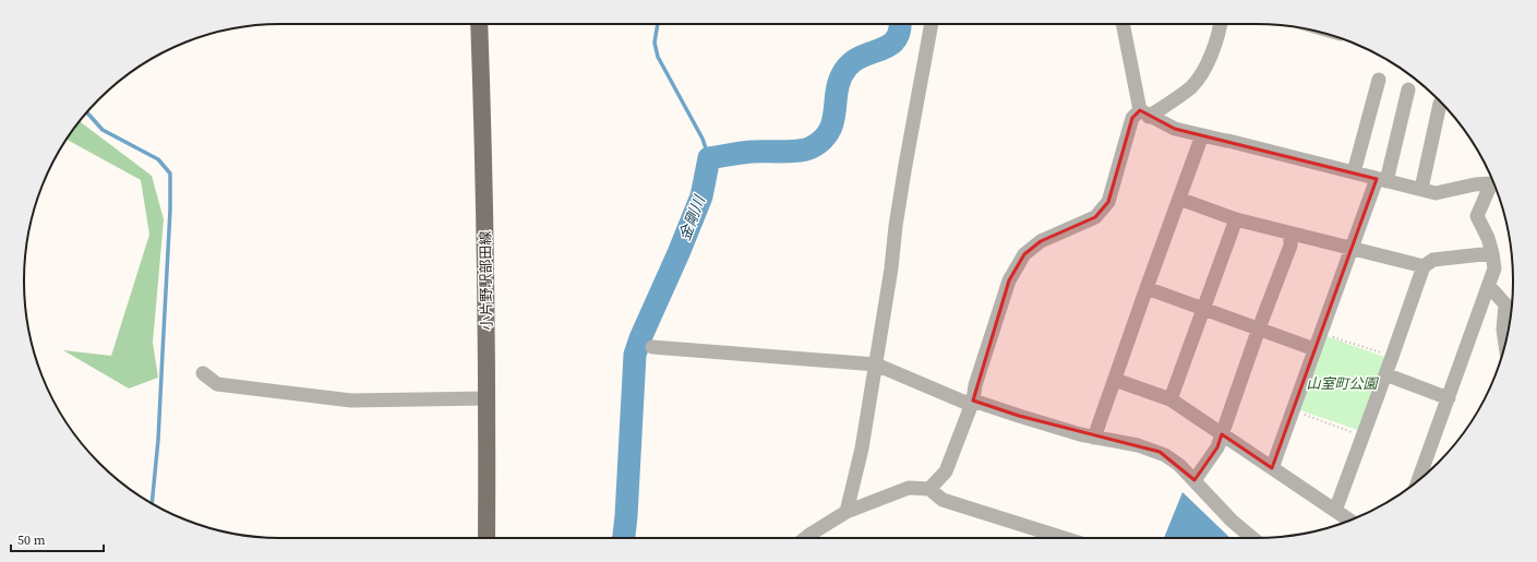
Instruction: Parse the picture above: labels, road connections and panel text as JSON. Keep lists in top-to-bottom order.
{
  "streets": {
    "main road": ["小片野駅部田線"]
  },
  "water": ["金剛川"],
  "parks": ["山室町公園"],
  "scale_bar": "50 m"
}
